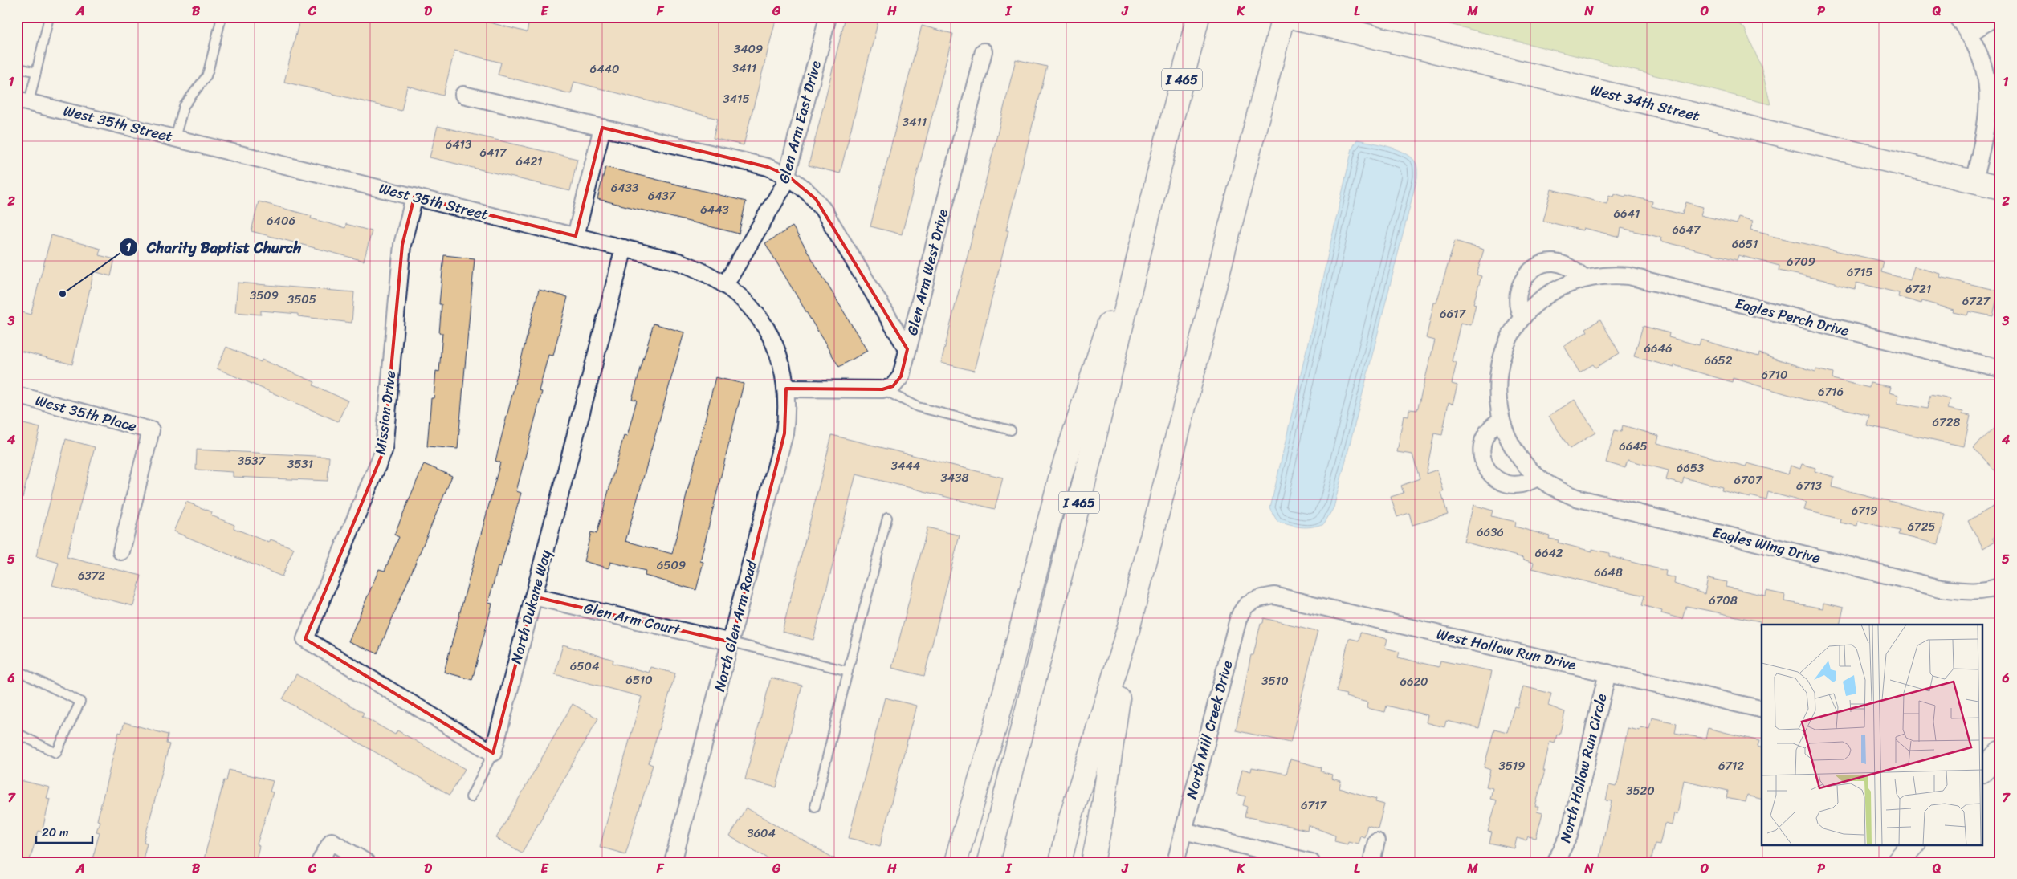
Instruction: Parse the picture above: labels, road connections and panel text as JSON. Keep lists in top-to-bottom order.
{
  "streets": {
    "main road": ["I 465", "West 34th Street"],
    "street": [
      "Glen Arm East Drive",
      "West 35th Street",
      "Glen Arm West Drive",
      "Eagles Perch Drive",
      "Mission Drive",
      "West 35th Place",
      "Eagles Wing Drive",
      "North Dukane Way",
      "Glen Arm Court",
      "North Glen Arm Road",
      "West Hollow Run Drive",
      "North Mill Creek Drive",
      "North Hollow Run Circle"
    ]
  },
  "crossings": [
    ["Glen Arm East Drive", "West 35th Street"],
    ["West 35th Street", "Mission Drive"],
    ["West 35th Street", "North Dukane Way"],
    ["West 35th Street", "North Glen Arm Road"],
    ["Eagles Perch Drive", "Eagles Wing Drive"],
    ["Mission Drive", "North Dukane Way"],
    ["North Dukane Way", "Glen Arm Court"],
    ["Glen Arm Court", "North Glen Arm Road"],
    ["West Hollow Run Drive", "North Mill Creek Drive"],
    ["West Hollow Run Drive", "North Hollow Run Circle"]
  ],
  "places": ["Charity Baptist Church"],
  "house_numbers": [
    "3409",
    "3411",
    "6440",
    "3415",
    "3411",
    "6413",
    "6417",
    "6421",
    "6433",
    "6437",
    "6443",
    "6641",
    "6406",
    "6647",
    "6651",
    "6709",
    "6715",
    "6721",
    "3509",
    "3505",
    "6727",
    "6617",
    "6646",
    "6652",
    "6710",
    "6716",
    "6728",
    "6645",
    "3537",
    "3531",
    "3444",
    "6653",
    "3438",
    "6707",
    "6713",
    "6719",
    "6725",
    "6636",
    "6642",
    "6509",
    "6648",
    "6372",
    "6708",
    "6504",
    "6510",
    "3510",
    "6620",
    "3519",
    "6712",
    "3520",
    "6717",
    "3604"
  ],
  "scale_bar": "20 m",
  "grid": {
    "columns": [
      "A",
      "B",
      "C",
      "D",
      "E",
      "F",
      "G",
      "H",
      "I",
      "J",
      "K",
      "L",
      "M",
      "N",
      "O",
      "P",
      "Q"
    ],
    "rows": [
      "1",
      "2",
      "3",
      "4",
      "5",
      "6",
      "7"
    ]
  }
}
